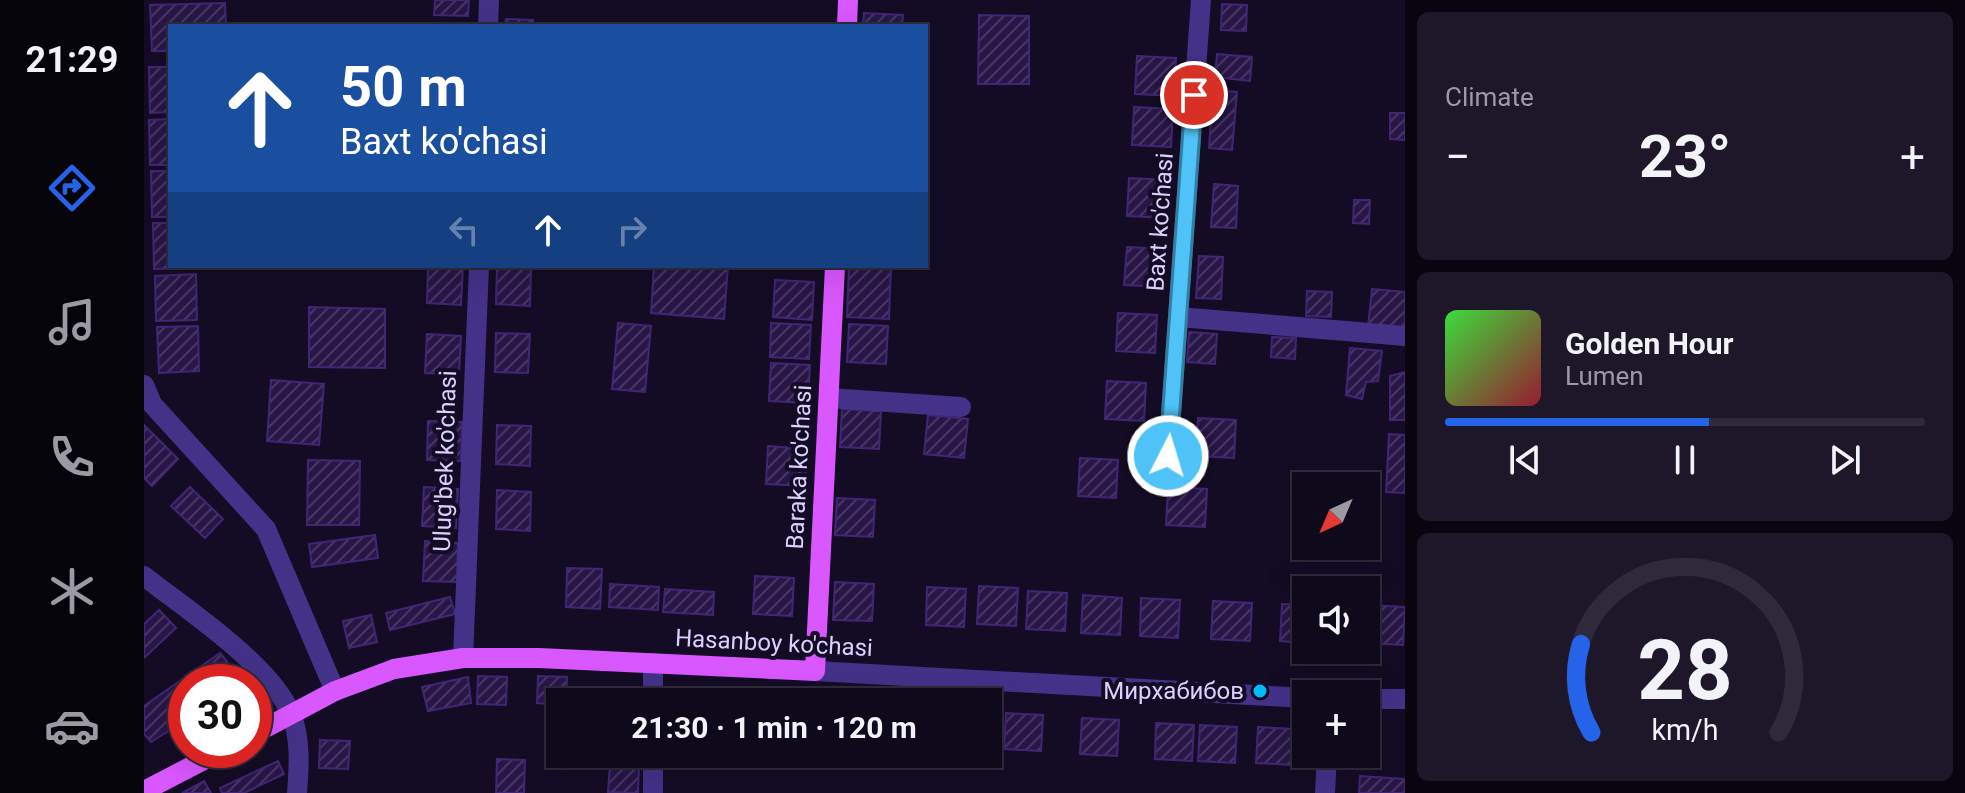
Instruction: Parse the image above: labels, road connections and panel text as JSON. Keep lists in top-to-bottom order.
{
  "streets": {
    "main road": ["Baraka ko'chasi", "Hasanboy ko'chasi"],
    "street": ["Baxt ko'chasi", "Ulug'bek ko'chasi"]
  },
  "crossings": [
    ["Ulug'bek ko'chasi", "Hasanboy ko'chasi"],
    ["Baraka ko'chasi", "Hasanboy ko'chasi"]
  ],
  "places": ["Мирхабибов"],
  "north": "bottom left",
  "page": {
    "tabs": "21:29",
    "tile": "Climate",
    "turn": ["50 m", "Baxt ko'chasi"],
    "heat": ["−", "23°", "+"],
    "song": ["Golden Hour", "Lumen"],
    "map_buttons": "+",
    "limit": "30",
    "trip": "21:30 · 1 min · 120 m",
    "gauge": ["28", "km/h"]
  }
}
